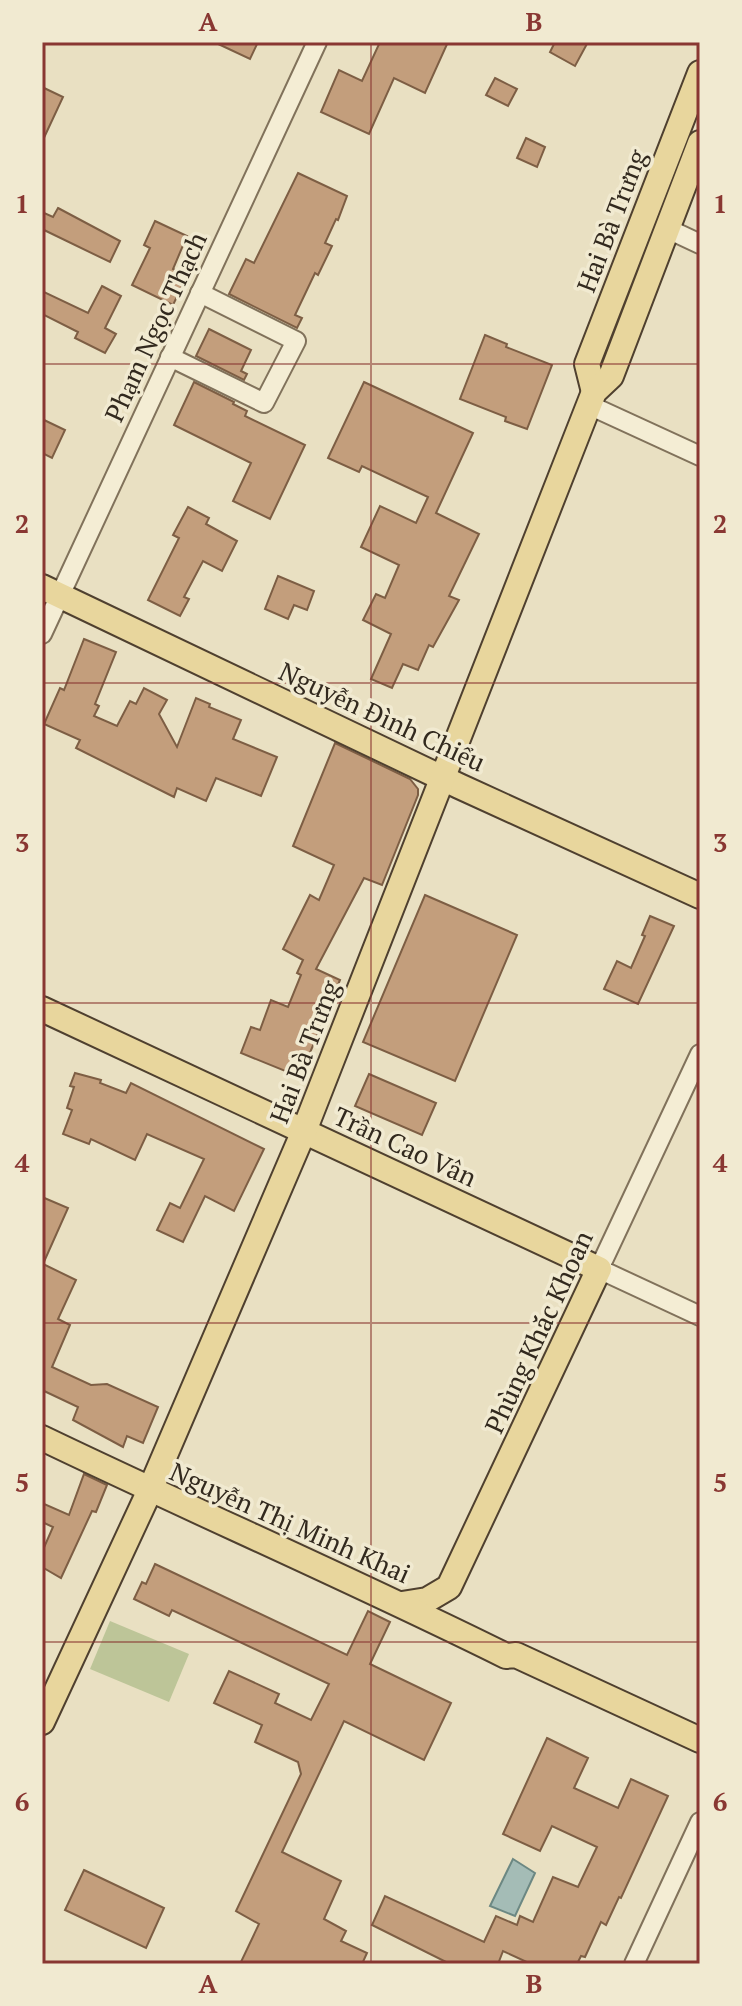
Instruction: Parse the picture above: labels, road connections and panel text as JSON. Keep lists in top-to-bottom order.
{
  "streets": {
    "main road": [
      "Hai Bà Trưng",
      "Nguyễn Đình Chiểu",
      "Trần Cao Vân",
      "Phùng Khắc Khoan",
      "Nguyễn Thị Minh Khai"
    ],
    "street": ["Phạm Ngọc Thạch"]
  },
  "crossings": [
    ["Hai Bà Trưng", "Nguyễn Đình Chiểu"],
    ["Hai Bà Trưng", "Trần Cao Vân"],
    ["Hai Bà Trưng", "Nguyễn Thị Minh Khai"],
    ["Phạm Ngọc Thạch", "Nguyễn Đình Chiểu"],
    ["Trần Cao Vân", "Phùng Khắc Khoan"],
    ["Phùng Khắc Khoan", "Nguyễn Thị Minh Khai"]
  ],
  "grid": {
    "columns": ["A", "B"],
    "rows": [
      "1",
      "2",
      "3",
      "4",
      "5",
      "6"
    ]
  }
}
